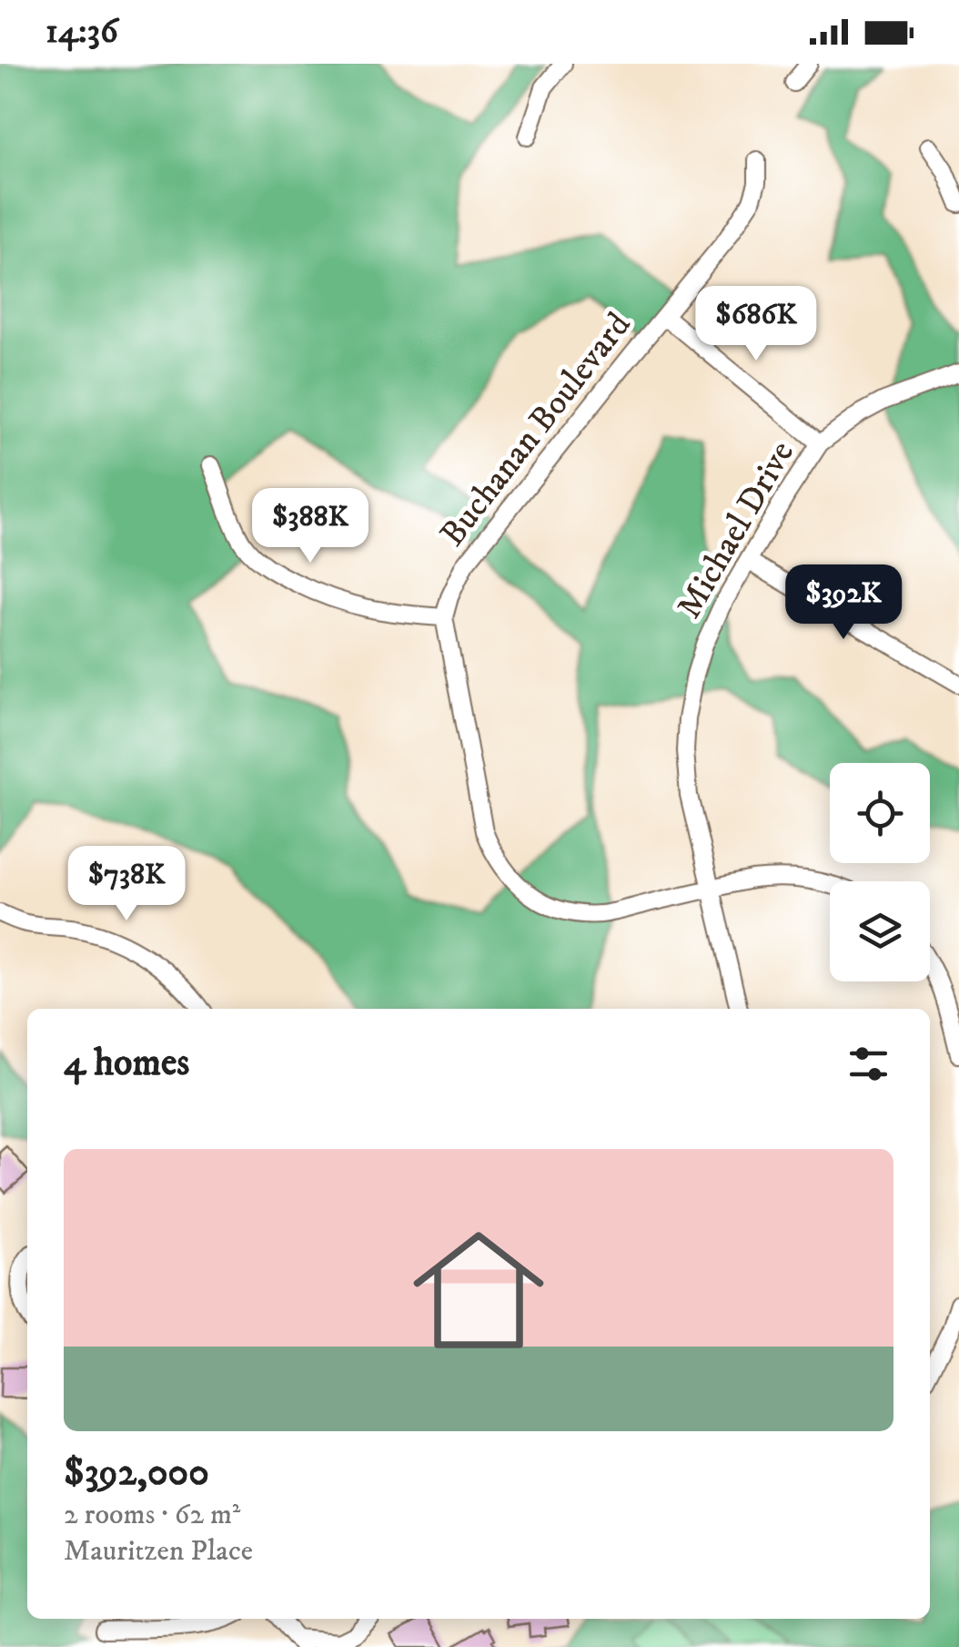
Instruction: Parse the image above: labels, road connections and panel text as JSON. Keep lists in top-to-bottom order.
{
  "streets": {
    "street": ["Buchanan Boulevard", "Michael Drive"]
  },
  "page": {
    "status": "14:36",
    "price": [
      "$686K",
      "$388K",
      "$392K",
      "$738K"
    ],
    "heading": "4 homes",
    "list": [
      {
        "name": "$392,000",
        "note": "2 rooms · 62 m² · Mauritzen Place"
      }
    ]
  }
}
